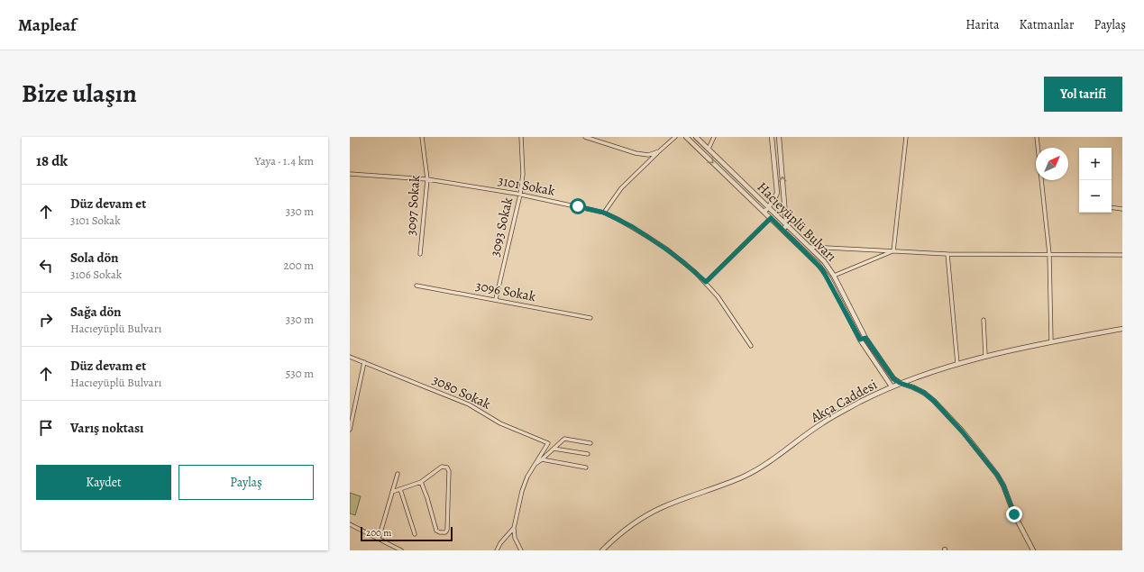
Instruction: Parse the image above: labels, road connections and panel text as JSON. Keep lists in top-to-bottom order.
{
  "streets": {
    "street": [
      "3101 Sokak",
      "3097 Sokak",
      "Hacıeyüplü Bulvarı",
      "3093 Sokak",
      "3096 Sokak",
      "3080 Sokak",
      "Akça Caddesi"
    ]
  },
  "crossings": [
    ["3101 Sokak", "3097 Sokak"],
    ["3101 Sokak", "3093 Sokak"],
    ["Hacıeyüplü Bulvarı", "Akça Caddesi"],
    ["3093 Sokak", "3096 Sokak"]
  ],
  "scale_bar": "200 m",
  "north": "top right",
  "page": {
    "header": "Mapleaf",
    "nav": ["Harita", "Katmanlar", "Paylaş"],
    "title": "Bize ulaşın",
    "buttons": [
      "Yol tarifi",
      ["Kaydet", "Paylaş"]
    ],
    "heading": ["18 dk", "Yaya · 1.4 km"],
    "map_buttons": ["+", "−"],
    "list": [
      ["Düz devam et", "3101 Sokak", "330 m"],
      ["Sola dön", "3106 Sokak", "200 m"],
      ["Sağa dön", "Hacıeyüplü Bulvarı", "330 m"],
      ["Düz devam et", "Hacıeyüplü Bulvarı", "530 m"],
      "Varış noktası"
    ],
    "scale": "200 m"
  }
}
